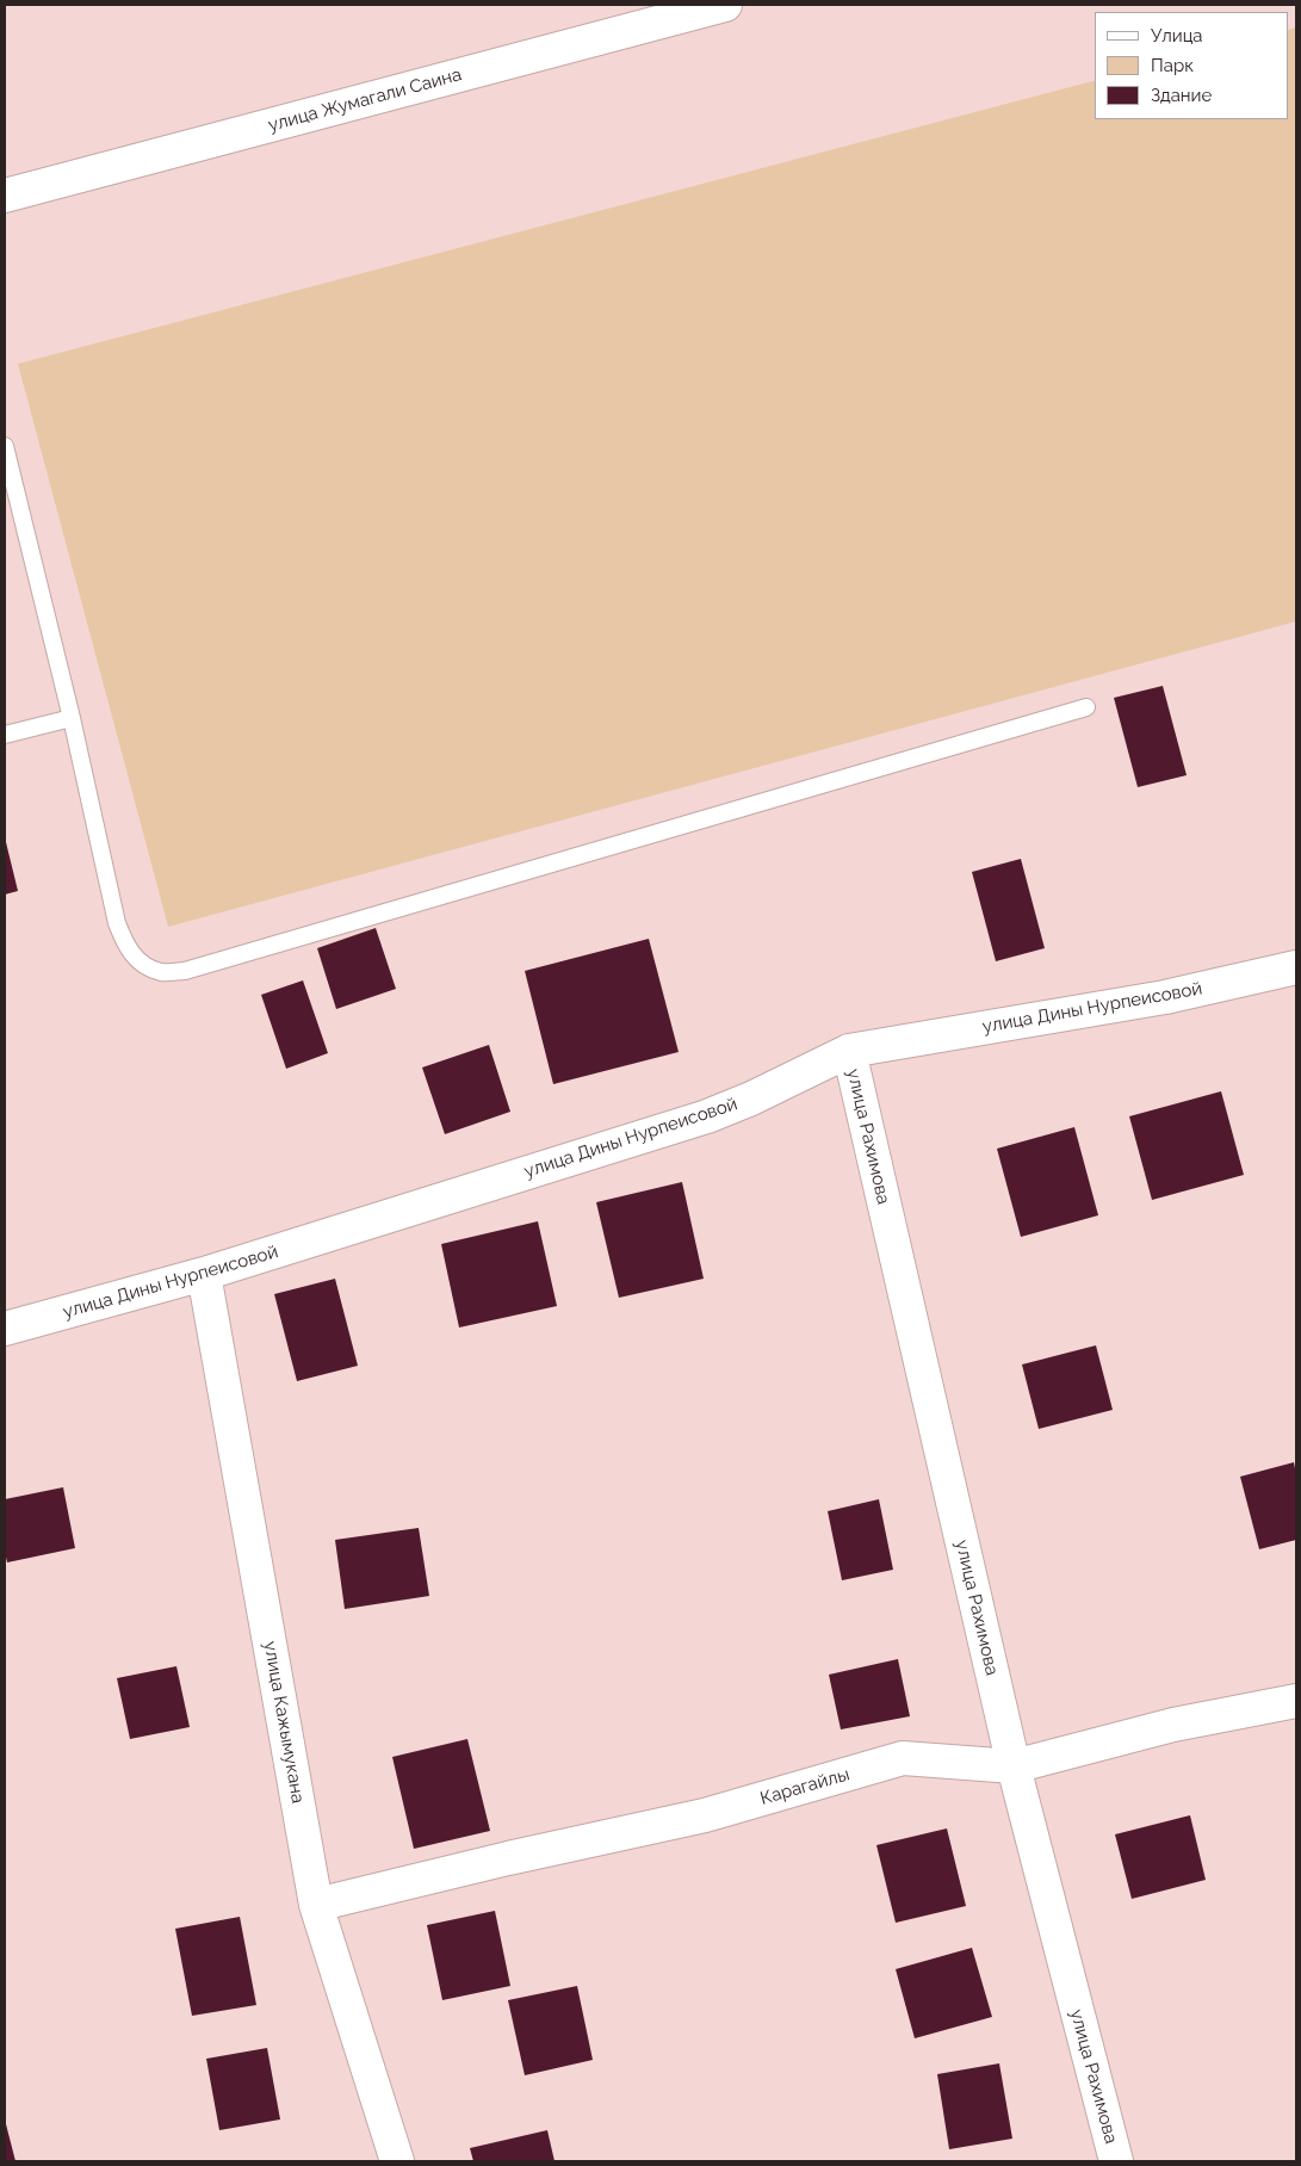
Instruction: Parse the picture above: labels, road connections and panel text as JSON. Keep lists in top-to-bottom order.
{
  "streets": {
    "street": [
      "улица Жумагали Саина",
      "улица Дины Нурпеисовой",
      "улица Рахимова",
      "улица Кажымукана",
      "Карагайлы"
    ]
  },
  "crossings": [
    ["улица Дины Нурпеисовой", "улица Рахимова"],
    ["улица Дины Нурпеисовой", "улица Кажымукана"],
    ["улица Рахимова", "Карагайлы"],
    ["улица Кажымукана", "Карагайлы"]
  ],
  "legend": ["Улица", "Парк", "Здание"]
}
